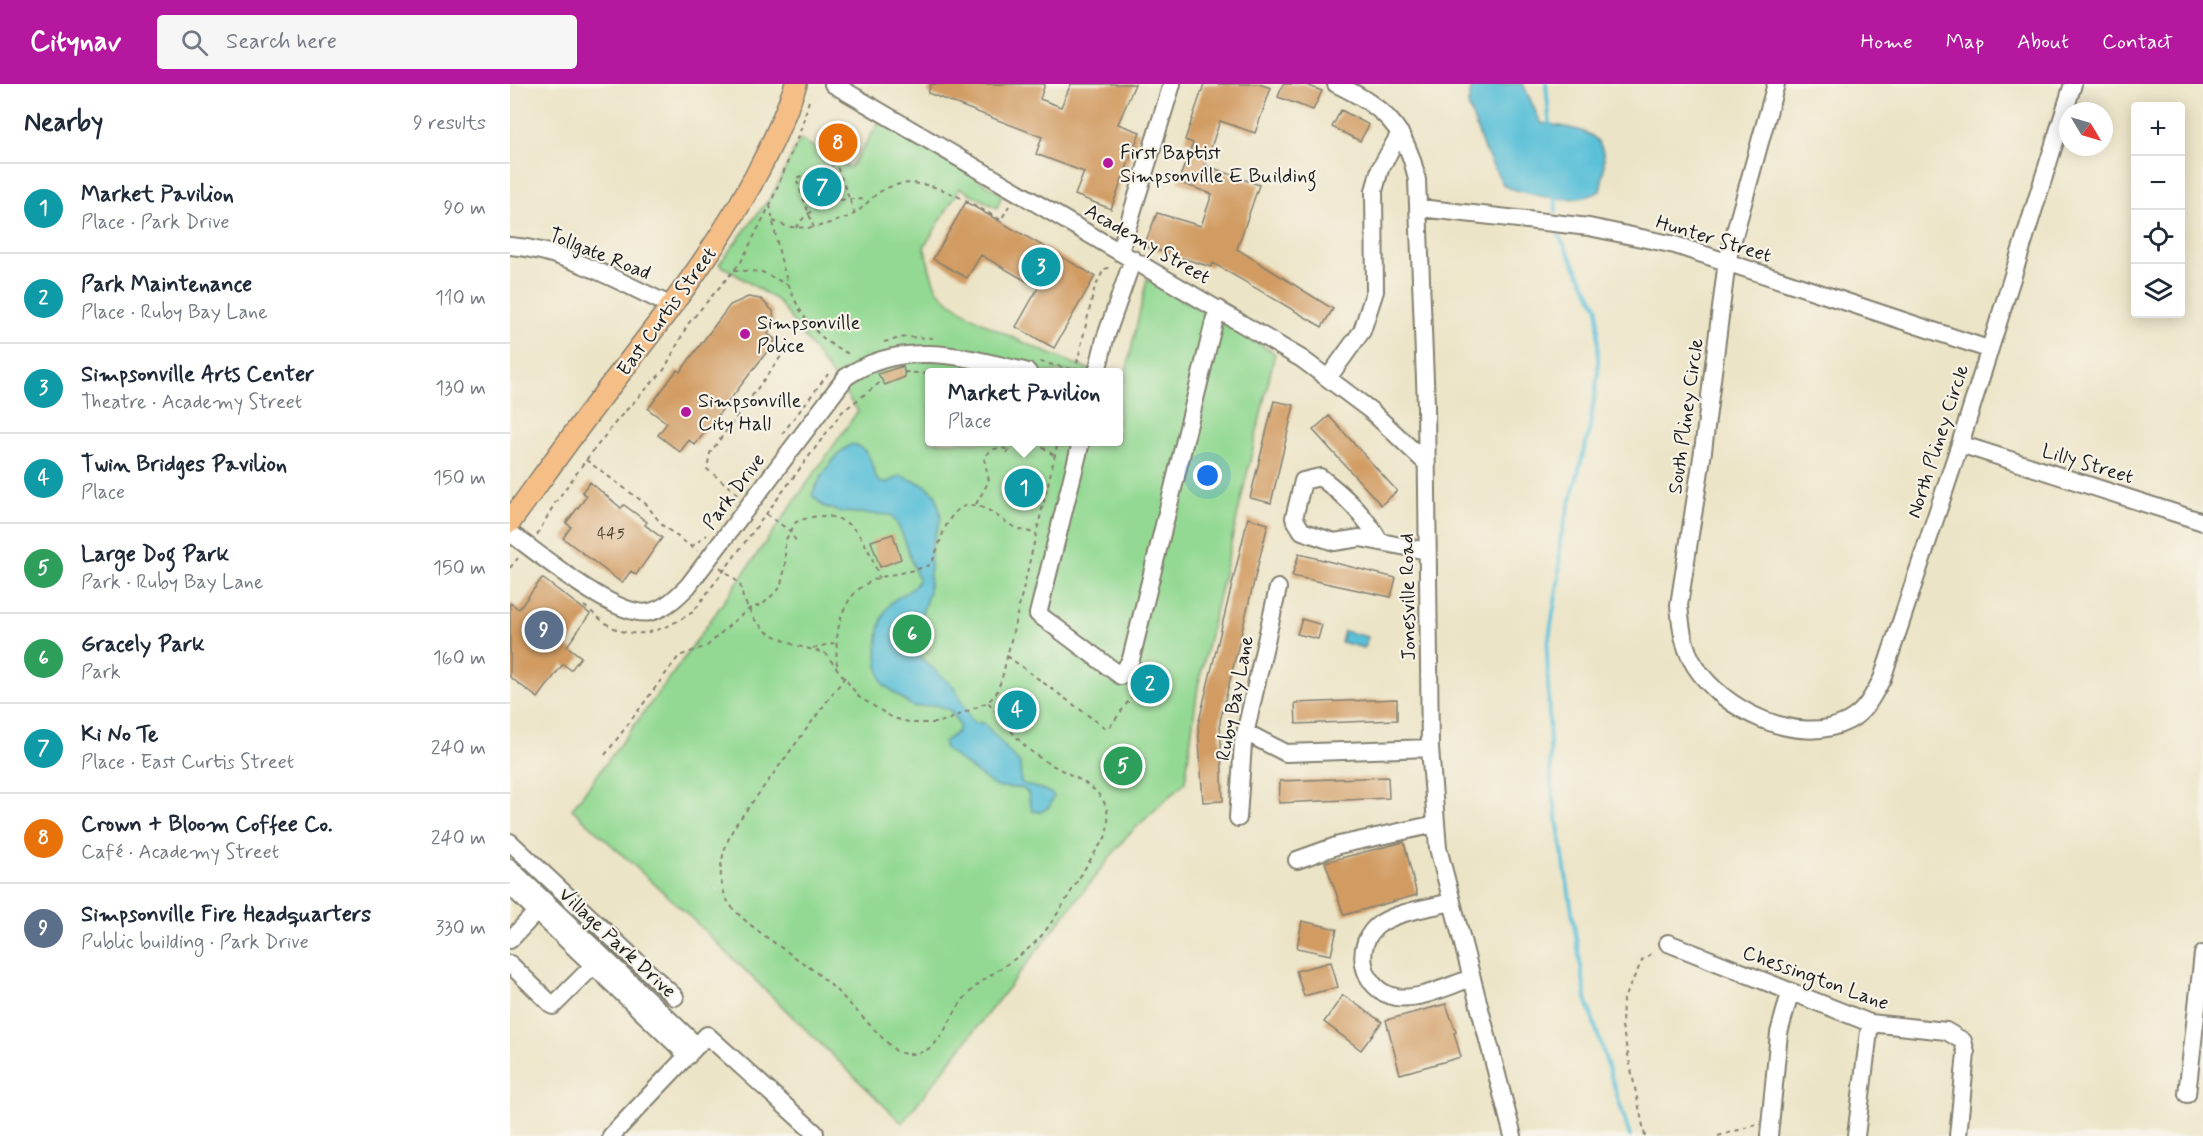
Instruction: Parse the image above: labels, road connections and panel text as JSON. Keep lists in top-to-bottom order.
{
  "streets": {
    "main road": ["East Curtis Street"],
    "street": [
      "Hunter Street",
      "Academy Street",
      "Tollgate Road",
      "South Pliney Circle",
      "North Pliney Circle",
      "Lilly Street",
      "Park Drive",
      "Jonesville Road",
      "Ruby Bay Lane",
      "Village Park Drive",
      "Chessington Lane"
    ]
  },
  "crossings": [
    ["Hunter Street", "South Pliney Circle"],
    ["Hunter Street", "North Pliney Circle"],
    ["Hunter Street", "Jonesville Road"],
    ["Academy Street", "Jonesville Road"],
    ["Tollgate Road", "East Curtis Street"],
    ["South Pliney Circle", "North Pliney Circle"],
    ["North Pliney Circle", "Lilly Street"]
  ],
  "places": ["First Baptist Simpsonville E Building", "Simpsonville Police", "Simpsonville City Hall"],
  "house_numbers": ["445"],
  "north": "bottom right",
  "page": {
    "header": "Citynav",
    "search": "Search here",
    "nav": [
      "Home",
      "Map",
      "About",
      "Contact"
    ],
    "heading": ["Nearby", "9 results"],
    "map_buttons": ["+", "−"],
    "pins": [
      "8",
      "7",
      "3",
      "1",
      "9",
      "6",
      "2",
      "4",
      "5"
    ],
    "list": [
      {
        "mark": "1",
        "name": "Market Pavilion",
        "note": "Place · Park Drive",
        "value": "90 m"
      },
      {
        "mark": "2",
        "name": "Park Maintenance",
        "note": "Place · Ruby Bay Lane",
        "value": "110 m"
      },
      {
        "mark": "3",
        "name": "Simpsonville Arts Center",
        "note": "Theatre · Academy Street",
        "value": "130 m"
      },
      {
        "mark": "4",
        "name": "Twin Bridges Pavilion",
        "note": "Place",
        "value": "150 m"
      },
      {
        "mark": "5",
        "name": "Large Dog Park",
        "note": "Park · Ruby Bay Lane",
        "value": "150 m"
      },
      {
        "mark": "6",
        "name": "Gracely Park",
        "note": "Park",
        "value": "160 m"
      },
      {
        "mark": "7",
        "name": "Ki No Te",
        "note": "Place · East Curtis Street",
        "value": "240 m"
      },
      {
        "mark": "8",
        "name": "Crown + Bloom Coffee Co.",
        "note": "Café · Academy Street",
        "value": "240 m"
      },
      {
        "mark": "9",
        "name": "Simpsonville Fire Headquarters",
        "note": "Public building · Park Drive",
        "value": "330 m"
      }
    ],
    "popup": ["Market Pavilion", "Place"]
  }
}
